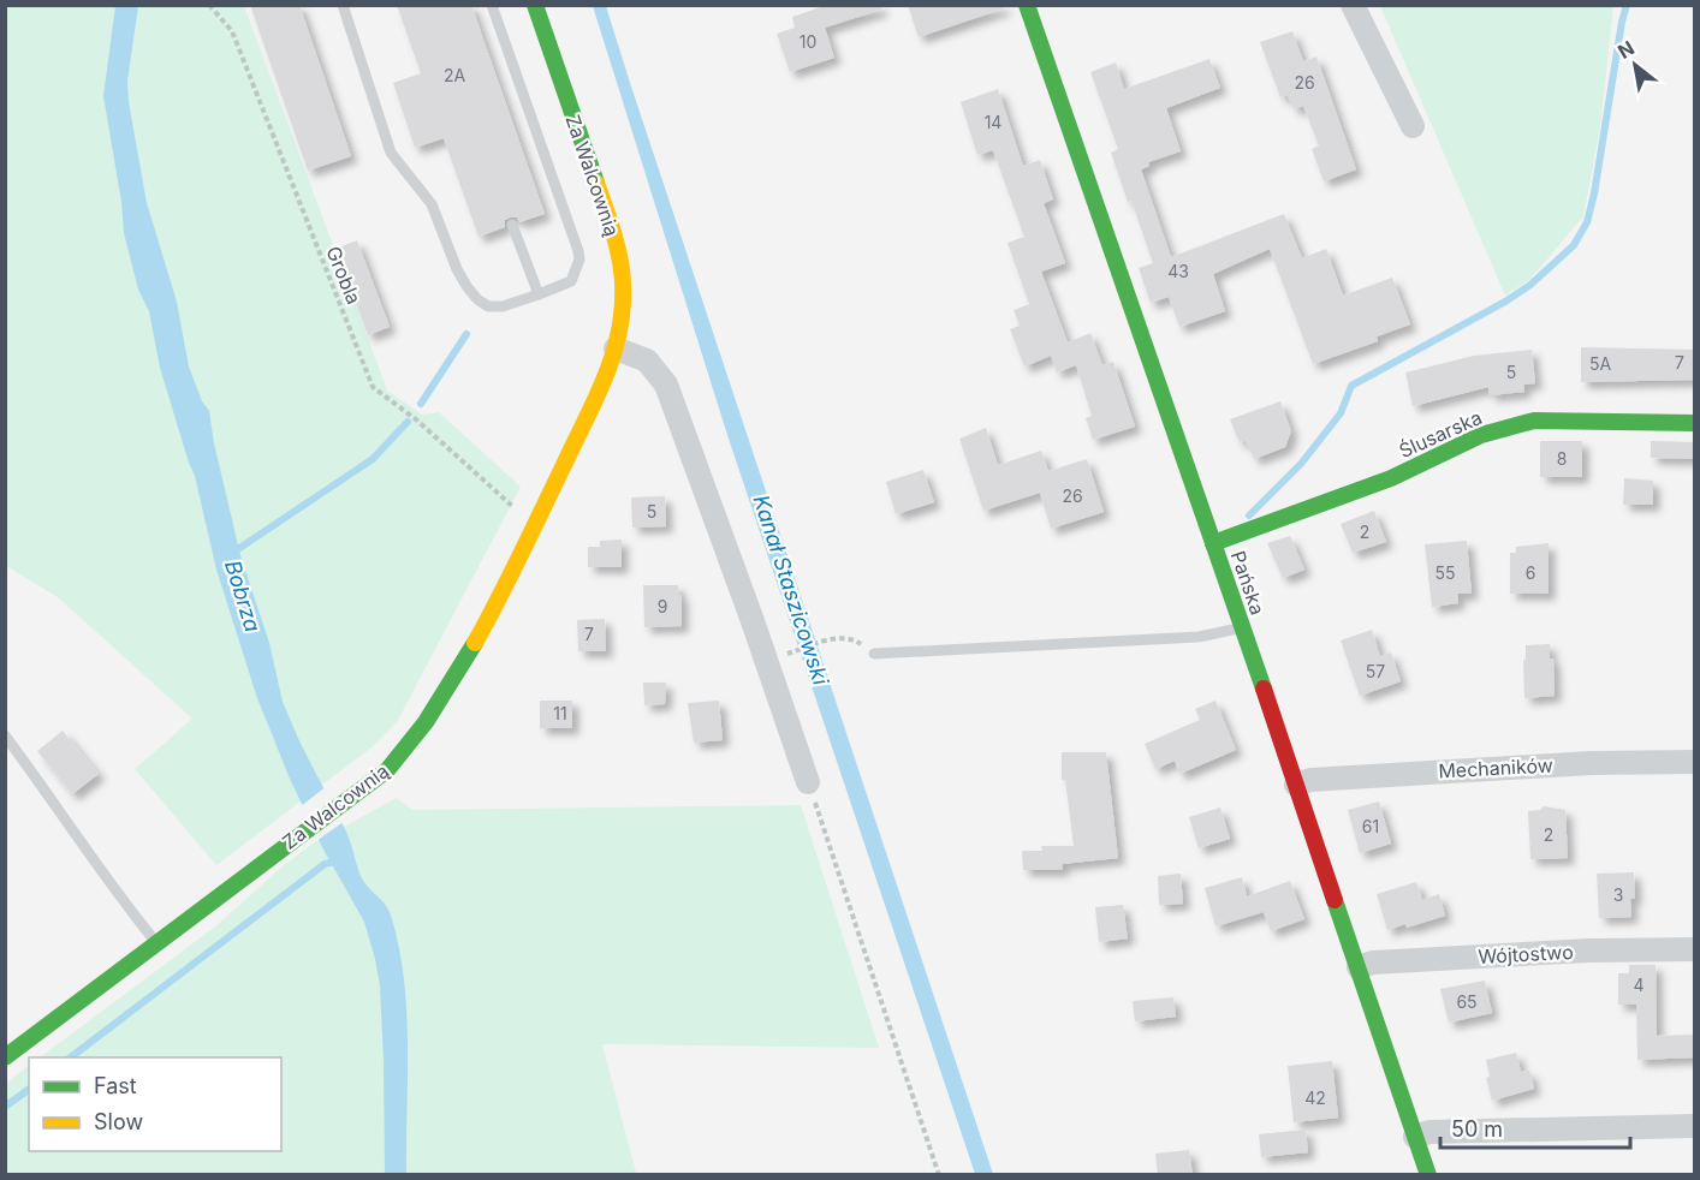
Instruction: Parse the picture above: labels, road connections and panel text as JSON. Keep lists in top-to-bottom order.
{
  "streets": {
    "street": [
      "Za Walcownią",
      "Ślusarska",
      "Pańska",
      "Mechaników",
      "Wójtostwo"
    ],
    "path": ["Grobla"]
  },
  "crossings": [
    ["Ślusarska", "Pańska"],
    ["Pańska", "Mechaników"],
    ["Pańska", "Wójtostwo"]
  ],
  "water": ["Kanał Staszicowski", "Bobrza"],
  "house_numbers": [
    "10",
    "2A",
    "26",
    "14",
    "43",
    "7",
    "5A",
    "5",
    "8",
    "26",
    "5",
    "2",
    "55",
    "6",
    "9",
    "7",
    "57",
    "11",
    "61",
    "2",
    "3",
    "4",
    "65",
    "42"
  ],
  "legend": ["Fast", "Slow"],
  "scale_bar": "50 m",
  "north": "top left"
}
